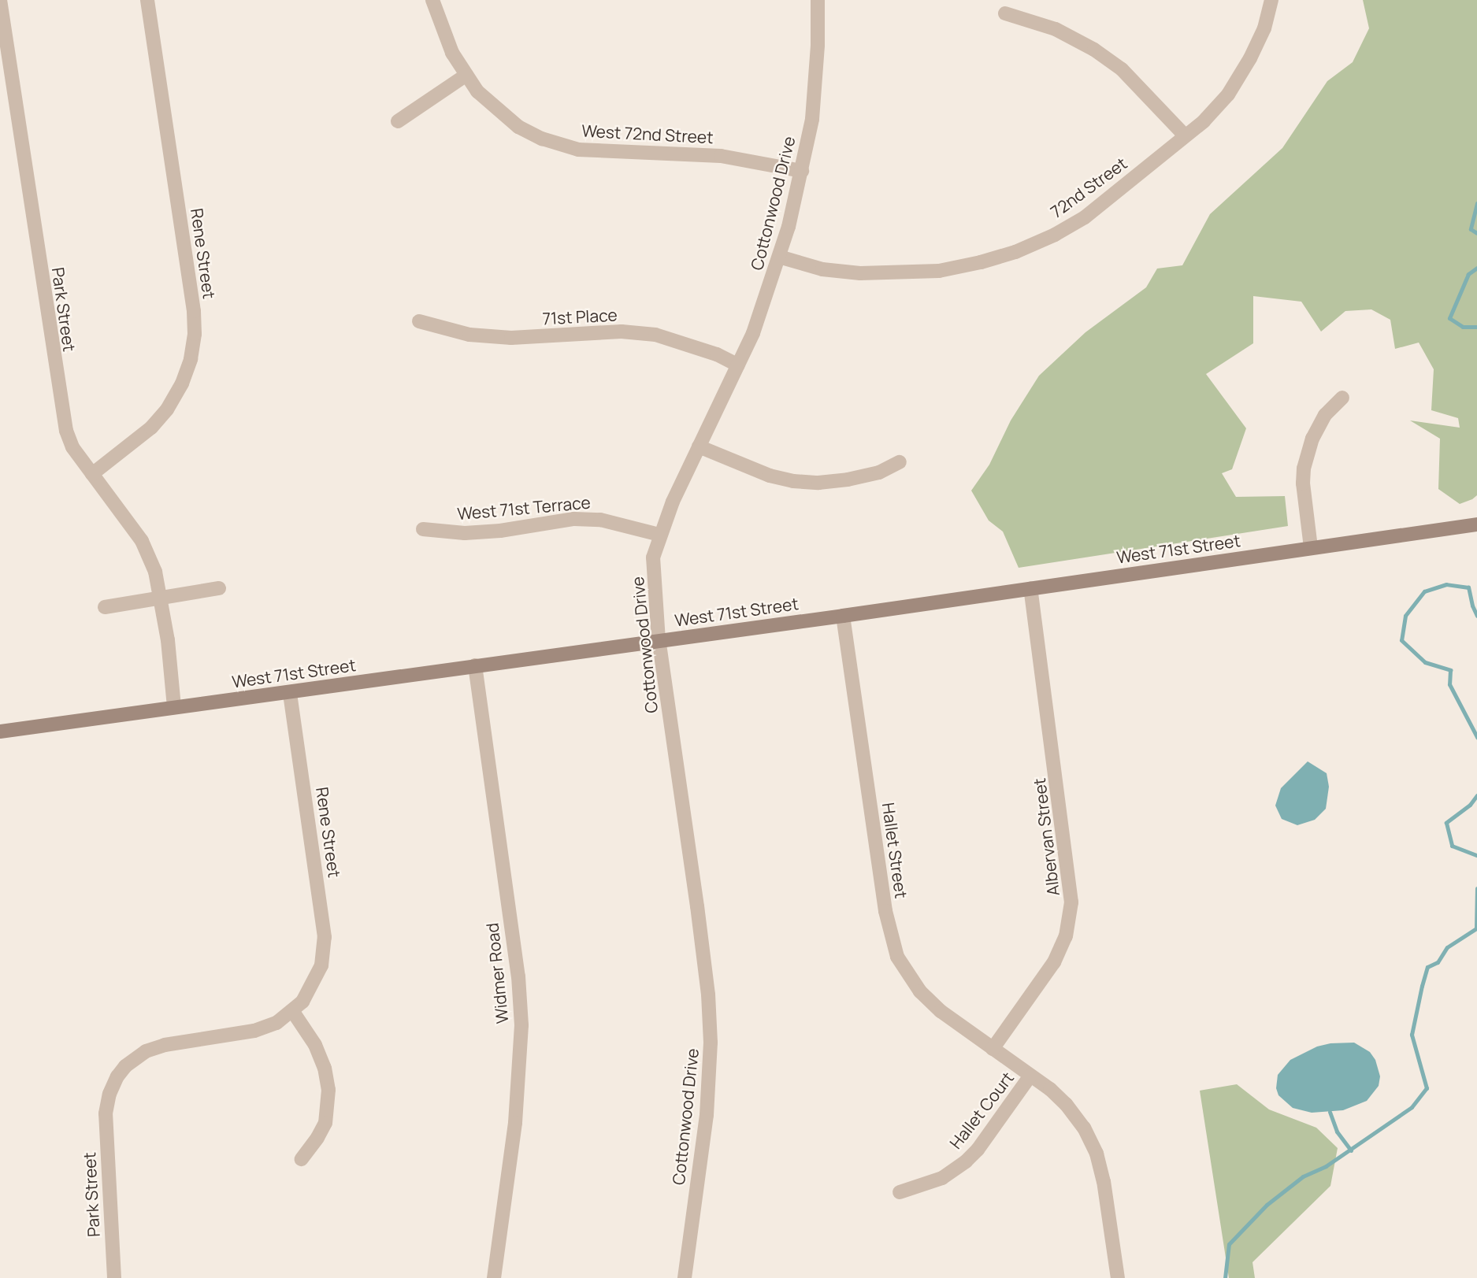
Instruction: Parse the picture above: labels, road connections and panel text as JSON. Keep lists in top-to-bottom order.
{
  "streets": {
    "street": [
      "West 72nd Street",
      "72nd Street",
      "Cottonwood Drive",
      "Rene Street",
      "Park Street",
      "71st Place",
      "West 71st Terrace",
      "West 71st Street",
      "Albervan Street",
      "Hallet Street",
      "Widmer Road",
      "Hallet Court"
    ]
  },
  "crossings": [
    ["West 72nd Street", "Cottonwood Drive"],
    ["72nd Street", "Cottonwood Drive"],
    ["Cottonwood Drive", "71st Place"],
    ["Cottonwood Drive", "West 71st Terrace"],
    ["Cottonwood Drive", "West 71st Street"],
    ["Rene Street", "Park Street"],
    ["Rene Street", "West 71st Street"],
    ["Park Street", "West 71st Street"],
    ["West 71st Street", "Albervan Street"],
    ["West 71st Street", "Hallet Street"],
    ["West 71st Street", "Widmer Road"],
    ["Albervan Street", "Hallet Street"]
  ]
}
